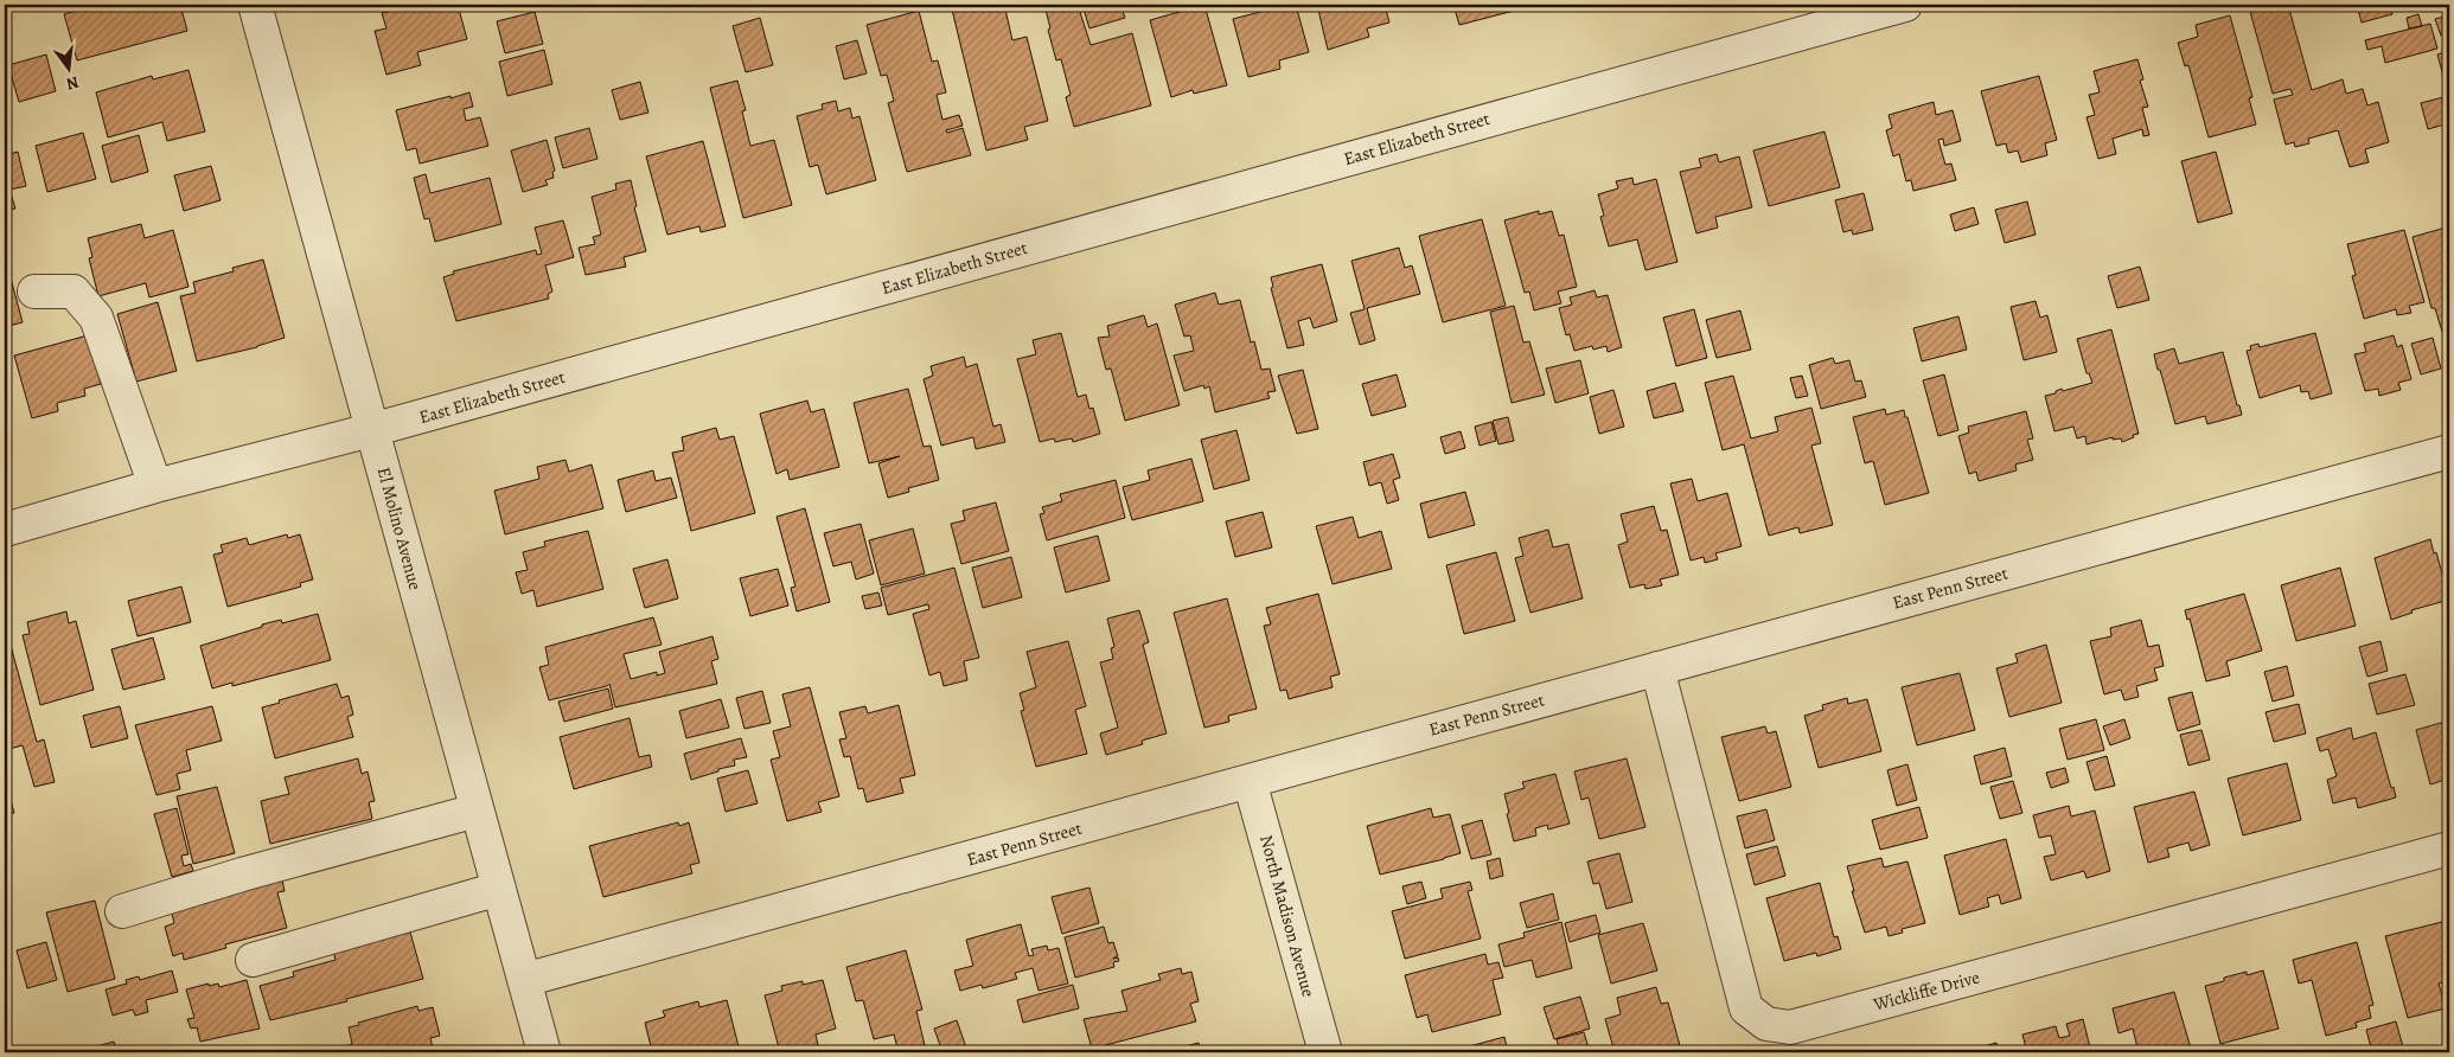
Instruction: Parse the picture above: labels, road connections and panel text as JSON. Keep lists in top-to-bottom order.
{
  "streets": {
    "street": [
      "East Elizabeth Street",
      "El Molino Avenue",
      "East Penn Street",
      "North Madison Avenue",
      "Wickliffe Drive"
    ]
  },
  "crossings": [
    ["East Elizabeth Street", "El Molino Avenue"],
    ["El Molino Avenue", "East Penn Street"],
    ["East Penn Street", "North Madison Avenue"],
    ["East Penn Street", "Wickliffe Drive"]
  ],
  "north": "bottom"
}
